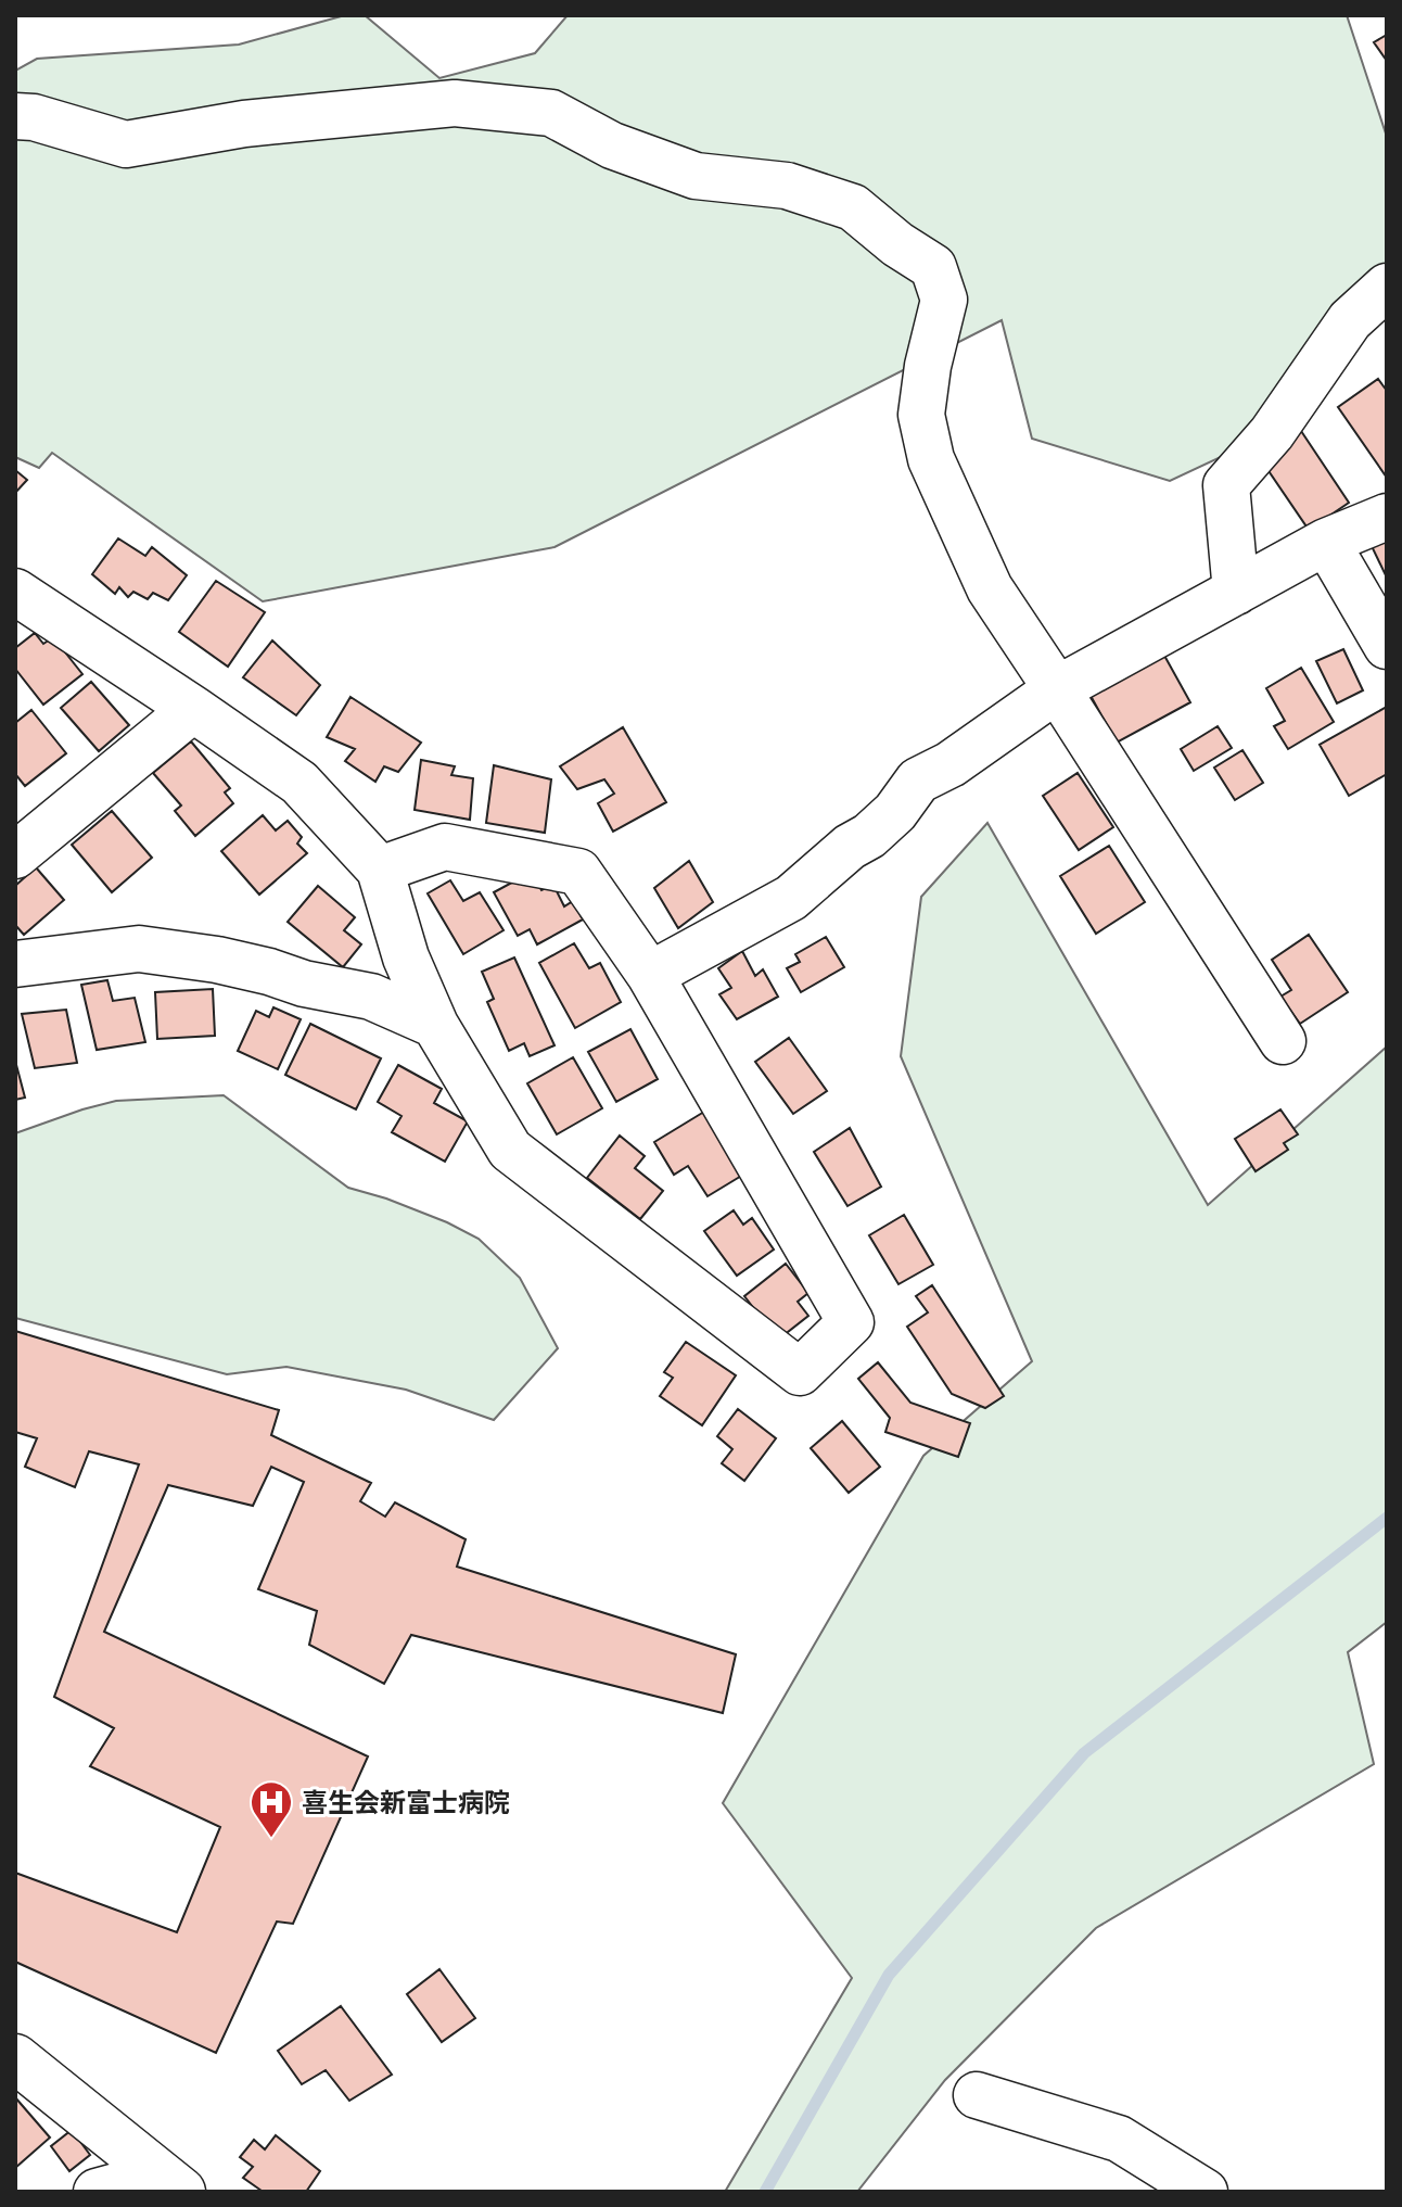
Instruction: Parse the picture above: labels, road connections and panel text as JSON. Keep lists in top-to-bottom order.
{
  "places": {
    "hospital": ["喜生会新富士病院"]
  }
}
